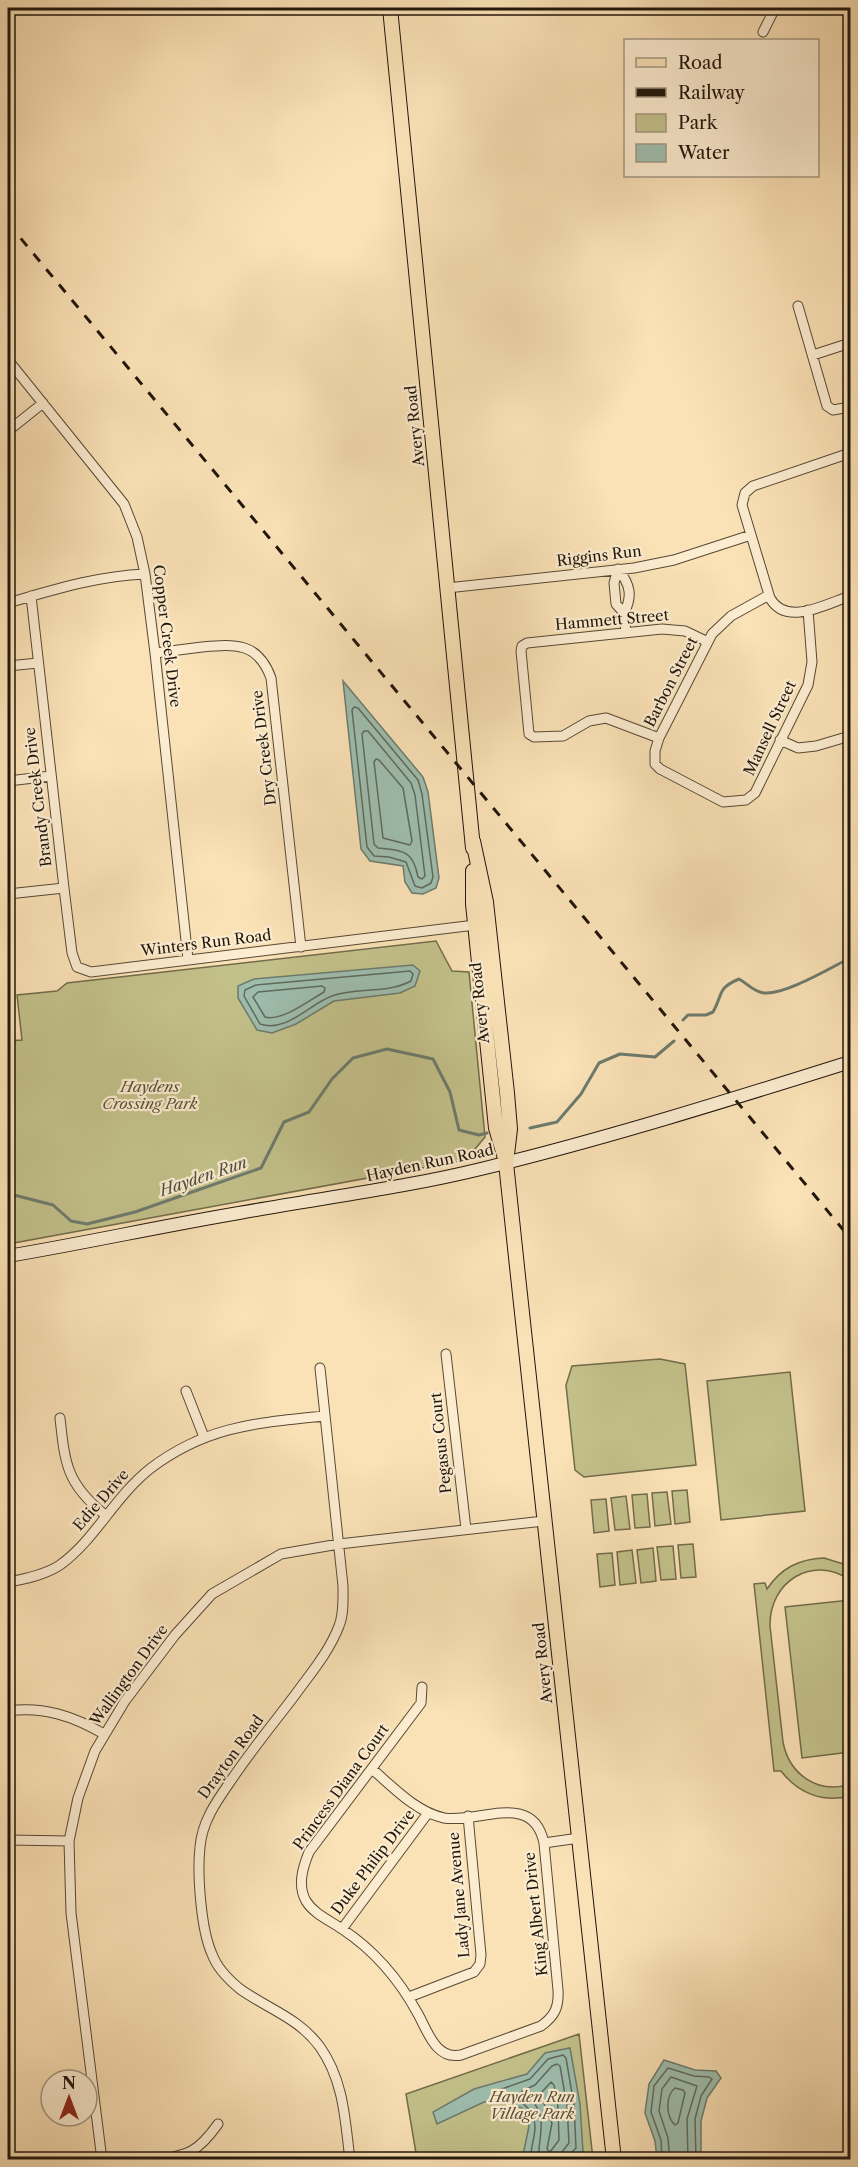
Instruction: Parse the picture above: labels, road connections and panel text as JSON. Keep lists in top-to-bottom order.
{
  "streets": {
    "main road": ["Avery Road", "Hayden Run Road"],
    "street": [
      "Riggins Run",
      "Hammett Street",
      "Copper Creek Drive",
      "Barbon Street",
      "Mansell Street",
      "Dry Creek Drive",
      "Brandy Creek Drive",
      "Winters Run Road",
      "Pegasus Court",
      "Edie Drive",
      "Wallington Drive",
      "Drayton Road",
      "Princess Diana Court",
      "Duke Philip Drive",
      "Lady Jane Avenue",
      "King Albert Drive"
    ]
  },
  "crossings": [
    ["Avery Road", "Riggins Run"],
    ["Avery Road", "Winters Run Road"],
    ["Avery Road", "Hayden Run Road"],
    ["Avery Road", "Wallington Drive"],
    ["Avery Road", "King Albert Drive"],
    ["Hammett Street", "Barbon Street"],
    ["Copper Creek Drive", "Dry Creek Drive"],
    ["Copper Creek Drive", "Winters Run Road"],
    ["Barbon Street", "Mansell Street"],
    ["Dry Creek Drive", "Winters Run Road"],
    ["Brandy Creek Drive", "Winters Run Road"],
    ["Pegasus Court", "Wallington Drive"],
    ["Edie Drive", "Drayton Road"],
    ["Wallington Drive", "Drayton Road"],
    ["Princess Diana Court", "Duke Philip Drive"],
    ["Princess Diana Court", "Lady Jane Avenue"],
    ["Princess Diana Court", "King Albert Drive"]
  ],
  "water": ["Hayden Run"],
  "parks": ["Haydens Crossing Park", "Hayden Run Village Park"],
  "legend": [
    "Road",
    "Railway",
    "Park",
    "Water"
  ],
  "north": "top"
}
